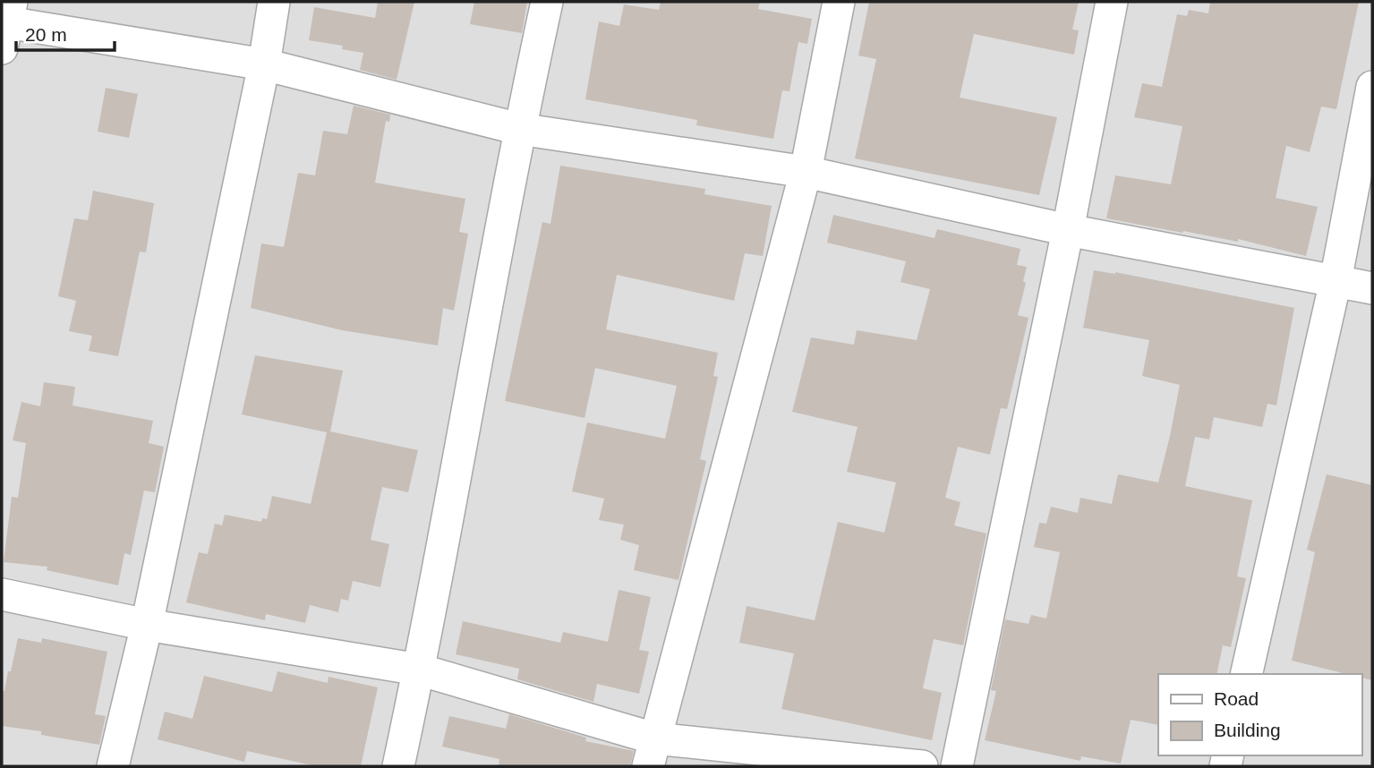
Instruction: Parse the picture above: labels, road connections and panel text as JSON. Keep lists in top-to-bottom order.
{
  "legend": ["Road", "Building"],
  "scale_bar": "20 m"
}
